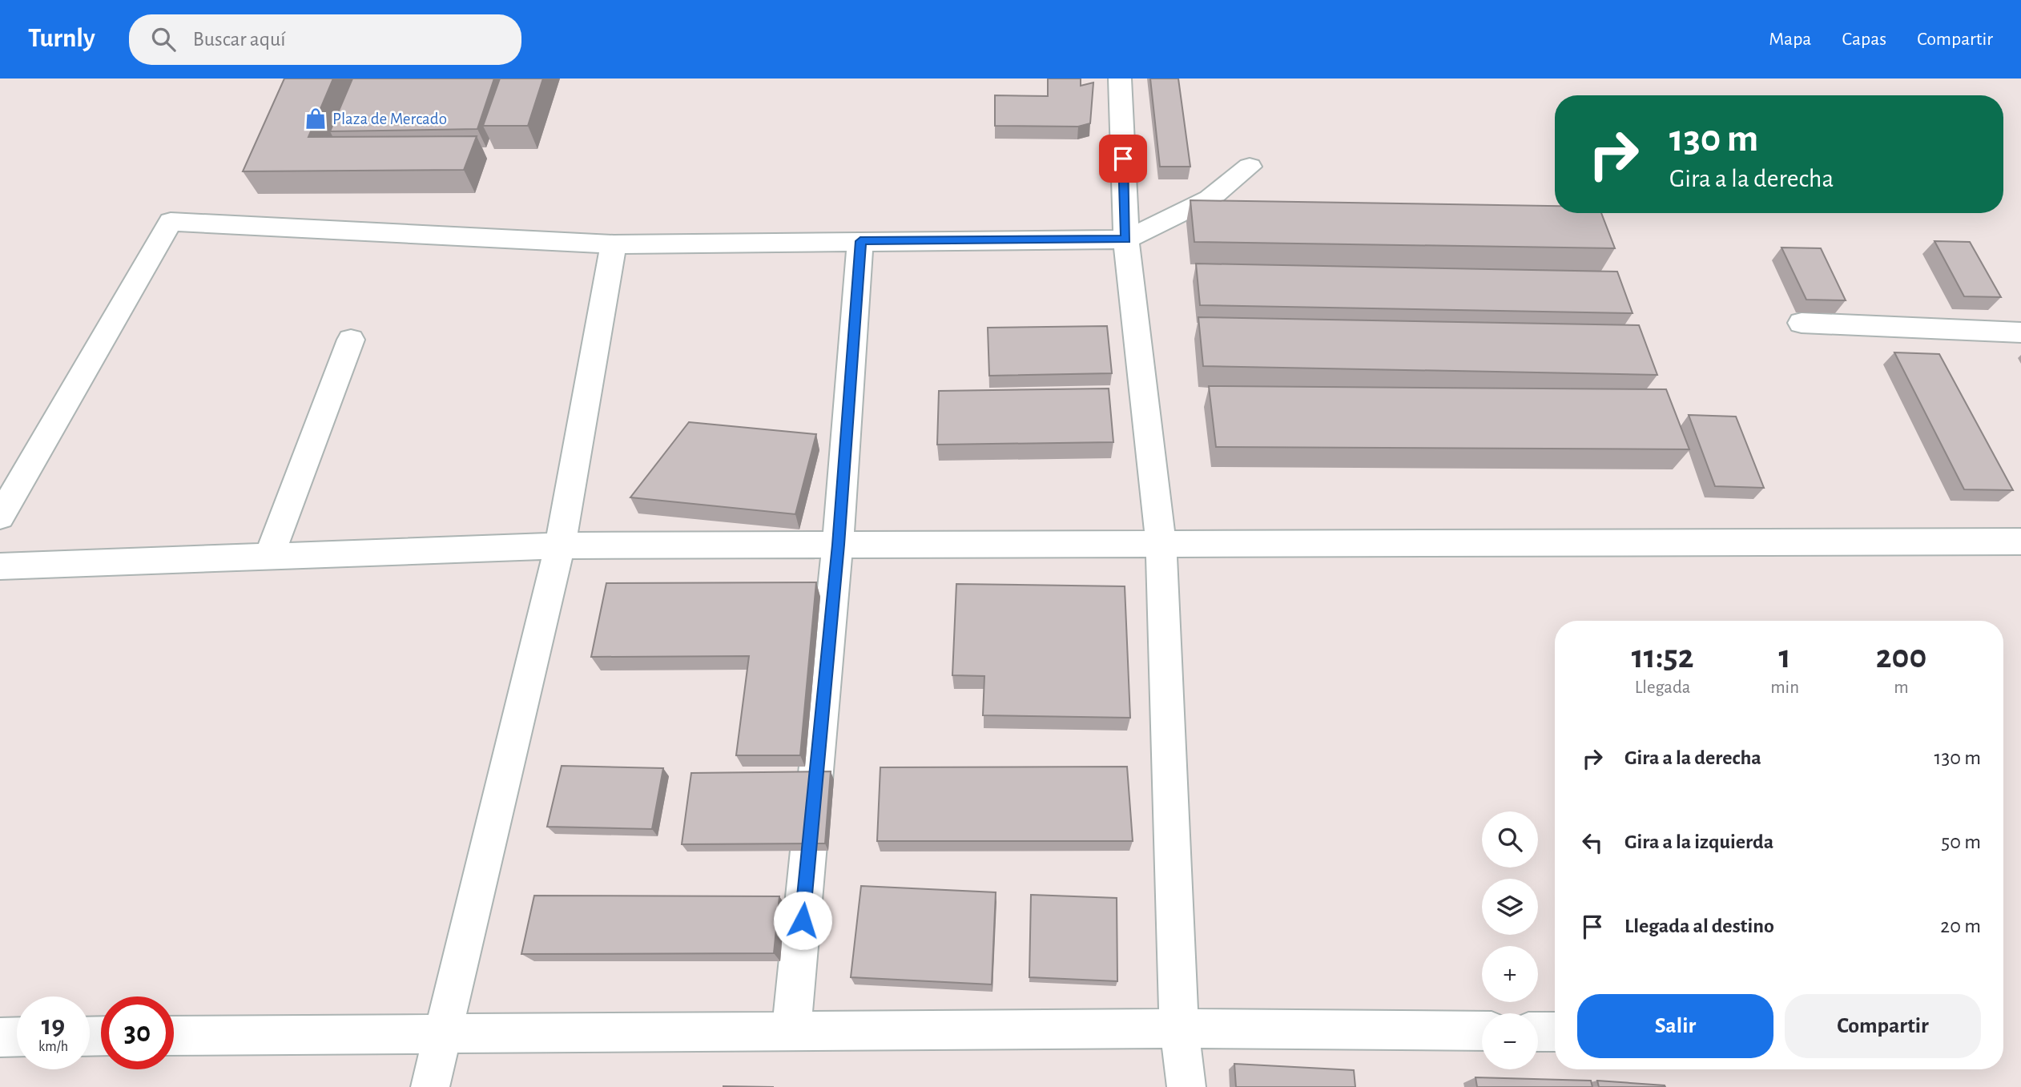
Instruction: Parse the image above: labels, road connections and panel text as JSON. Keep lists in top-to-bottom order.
{
  "places": {
    "shop": ["Plaza de Mercado"]
  },
  "page": {
    "header": "Turnly",
    "search": "Buscar aquí",
    "nav": ["Mapa", "Capas", "Compartir"],
    "turn": ["130 m", "Gira a la derecha"],
    "eta": [
      "11:52",
      "Llegada",
      "1",
      "min",
      "200",
      "m"
    ],
    "list": [
      {
        "name": "Gira a la derecha",
        "value": "130 m"
      },
      {
        "name": "Gira a la izquierda",
        "value": "50 m"
      },
      {
        "name": "Llegada al destino",
        "value": "20 m"
      }
    ],
    "map_buttons": ["+", "−"],
    "buttons": ["Salir", "Compartir"],
    "speed": "19 km/h",
    "limit": "30"
  }
}
